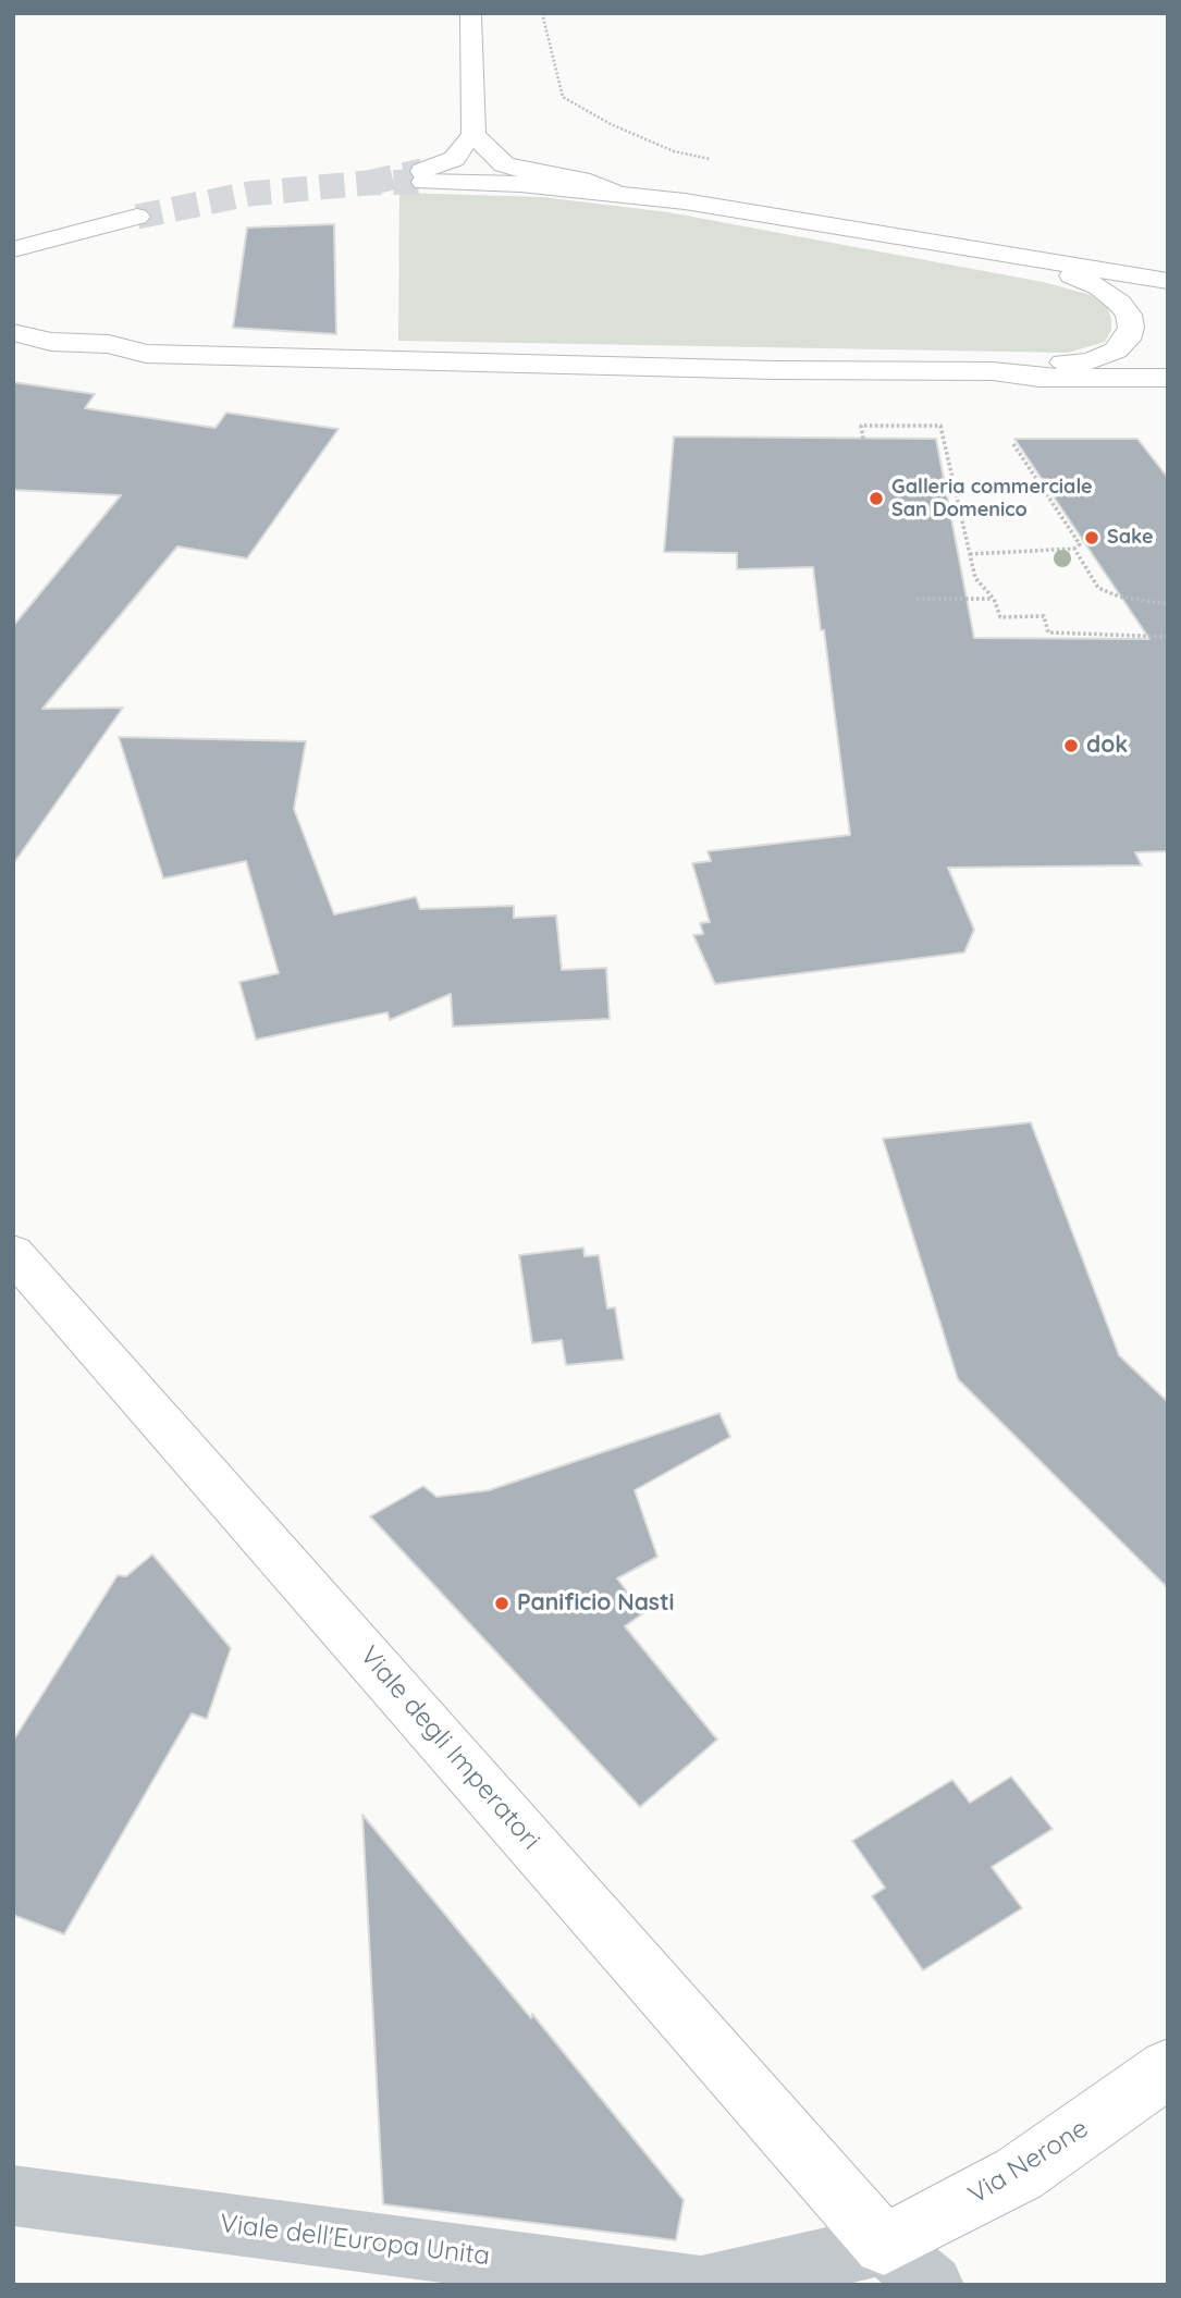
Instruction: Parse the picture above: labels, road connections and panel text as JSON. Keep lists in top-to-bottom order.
{
  "streets": {
    "main road": ["Viale degli Imperatori", "Via Nerone"],
    "street": ["Viale dell'Europa Unita"]
  },
  "crossings": [
    ["Viale degli Imperatori", "Via Nerone"]
  ],
  "places": [
    "Galleria commerciale San Domenico",
    "Sake",
    "dok",
    "Panificio Nasti"
  ]
}
